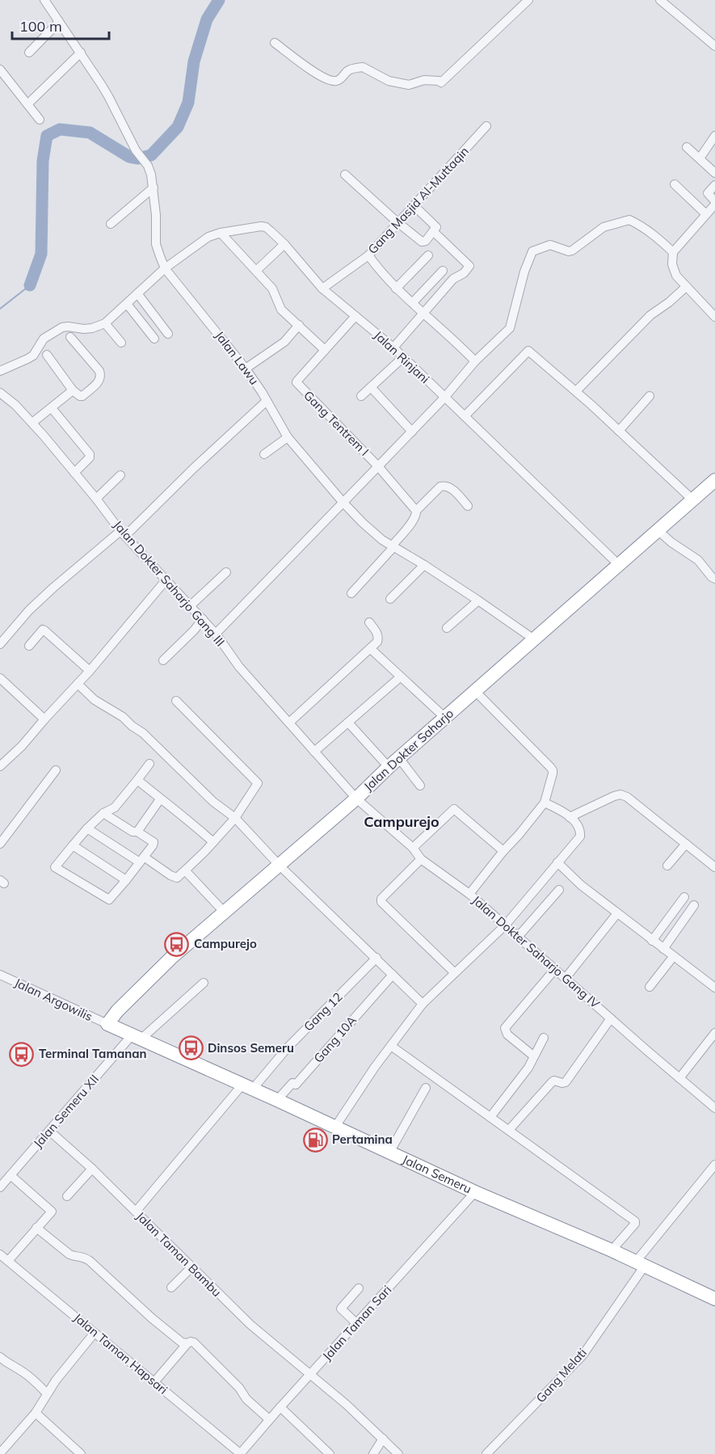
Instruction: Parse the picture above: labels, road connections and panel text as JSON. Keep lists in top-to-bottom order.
{
  "streets": {
    "highway": ["Jalan Dokter Saharjo", "Jalan Semeru"],
    "street": [
      "Gang Masjid Al-Muttaqin",
      "Jalan Rinjani",
      "Jalan Lawu",
      "Gang Tentrem I",
      "Jalan Dokter Saharjo Gang III",
      "Jalan Dokter Saharjo Gang IV",
      "Jalan Argowilis",
      "Gang 12",
      "Gang 10A",
      "Jalan Semeru XII",
      "Jalan Taman Bambu",
      "Jalan Taman Sari",
      "Jalan Taman Hapsari",
      "Gang Melati"
    ]
  },
  "crossings": [
    ["Gang Masjid Al-Muttaqin", "Jalan Rinjani"],
    ["Jalan Rinjani", "Jalan Lawu"],
    ["Jalan Rinjani", "Gang Tentrem I"],
    ["Jalan Rinjani", "Jalan Dokter Saharjo"],
    ["Jalan Lawu", "Jalan Dokter Saharjo"],
    ["Jalan Dokter Saharjo Gang III", "Jalan Dokter Saharjo"],
    ["Jalan Dokter Saharjo Gang III", "Jalan Dokter Saharjo Gang IV"],
    ["Jalan Dokter Saharjo", "Jalan Dokter Saharjo Gang IV"],
    ["Jalan Dokter Saharjo", "Jalan Argowilis"],
    ["Jalan Dokter Saharjo", "Jalan Semeru"],
    ["Jalan Argowilis", "Jalan Semeru"],
    ["Gang 12", "Jalan Semeru"],
    ["Gang 12", "Jalan Taman Bambu"],
    ["Gang 10A", "Jalan Semeru"],
    ["Jalan Semeru XII", "Jalan Semeru"],
    ["Jalan Semeru XII", "Jalan Taman Bambu"],
    ["Jalan Semeru", "Jalan Taman Sari"],
    ["Jalan Semeru", "Gang Melati"],
    ["Jalan Taman Bambu", "Jalan Taman Sari"],
    ["Jalan Taman Sari", "Jalan Taman Hapsari"]
  ],
  "districts": ["Campurejo"],
  "places": {
    "bus stop": ["Campurejo", "Dinsos Semeru", "Terminal Tamanan"],
    "fuel station": ["Pertamina"]
  },
  "scale_bar": "100 m"
}
